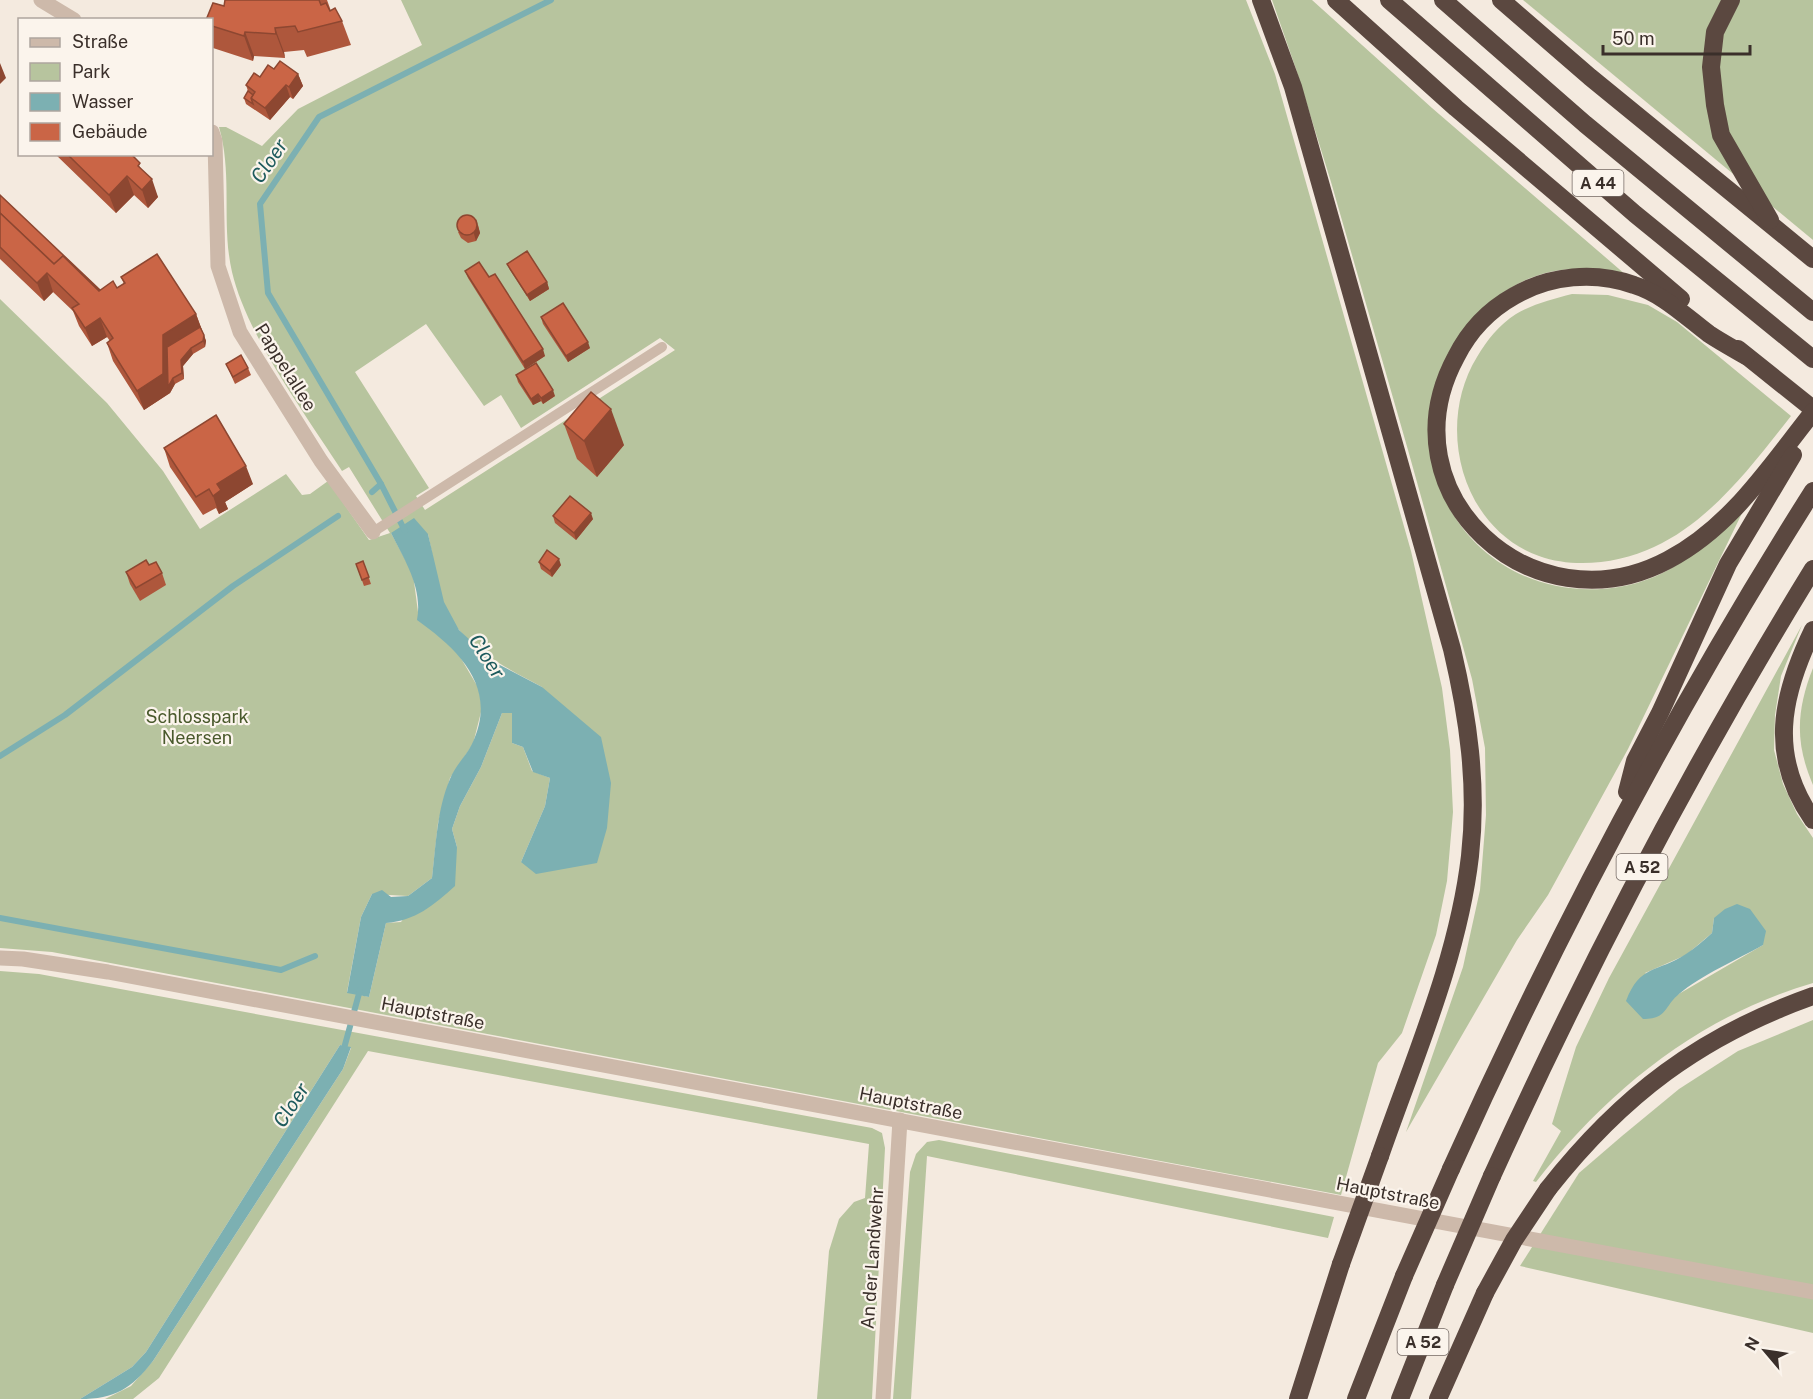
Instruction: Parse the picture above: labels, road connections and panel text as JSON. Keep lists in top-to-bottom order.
{
  "streets": {
    "highway": ["A 44", "A 52"],
    "street": ["Pappelallee", "Hauptstraße", "An der Landwehr"]
  },
  "crossings": [
    ["Hauptstraße", "An der Landwehr"]
  ],
  "water": ["Cloer"],
  "parks": ["Schlosspark Neersen"],
  "legend": [
    "Straße",
    "Park",
    "Wasser",
    "Gebäude"
  ],
  "scale_bar": "50 m",
  "north": "top left"
}
